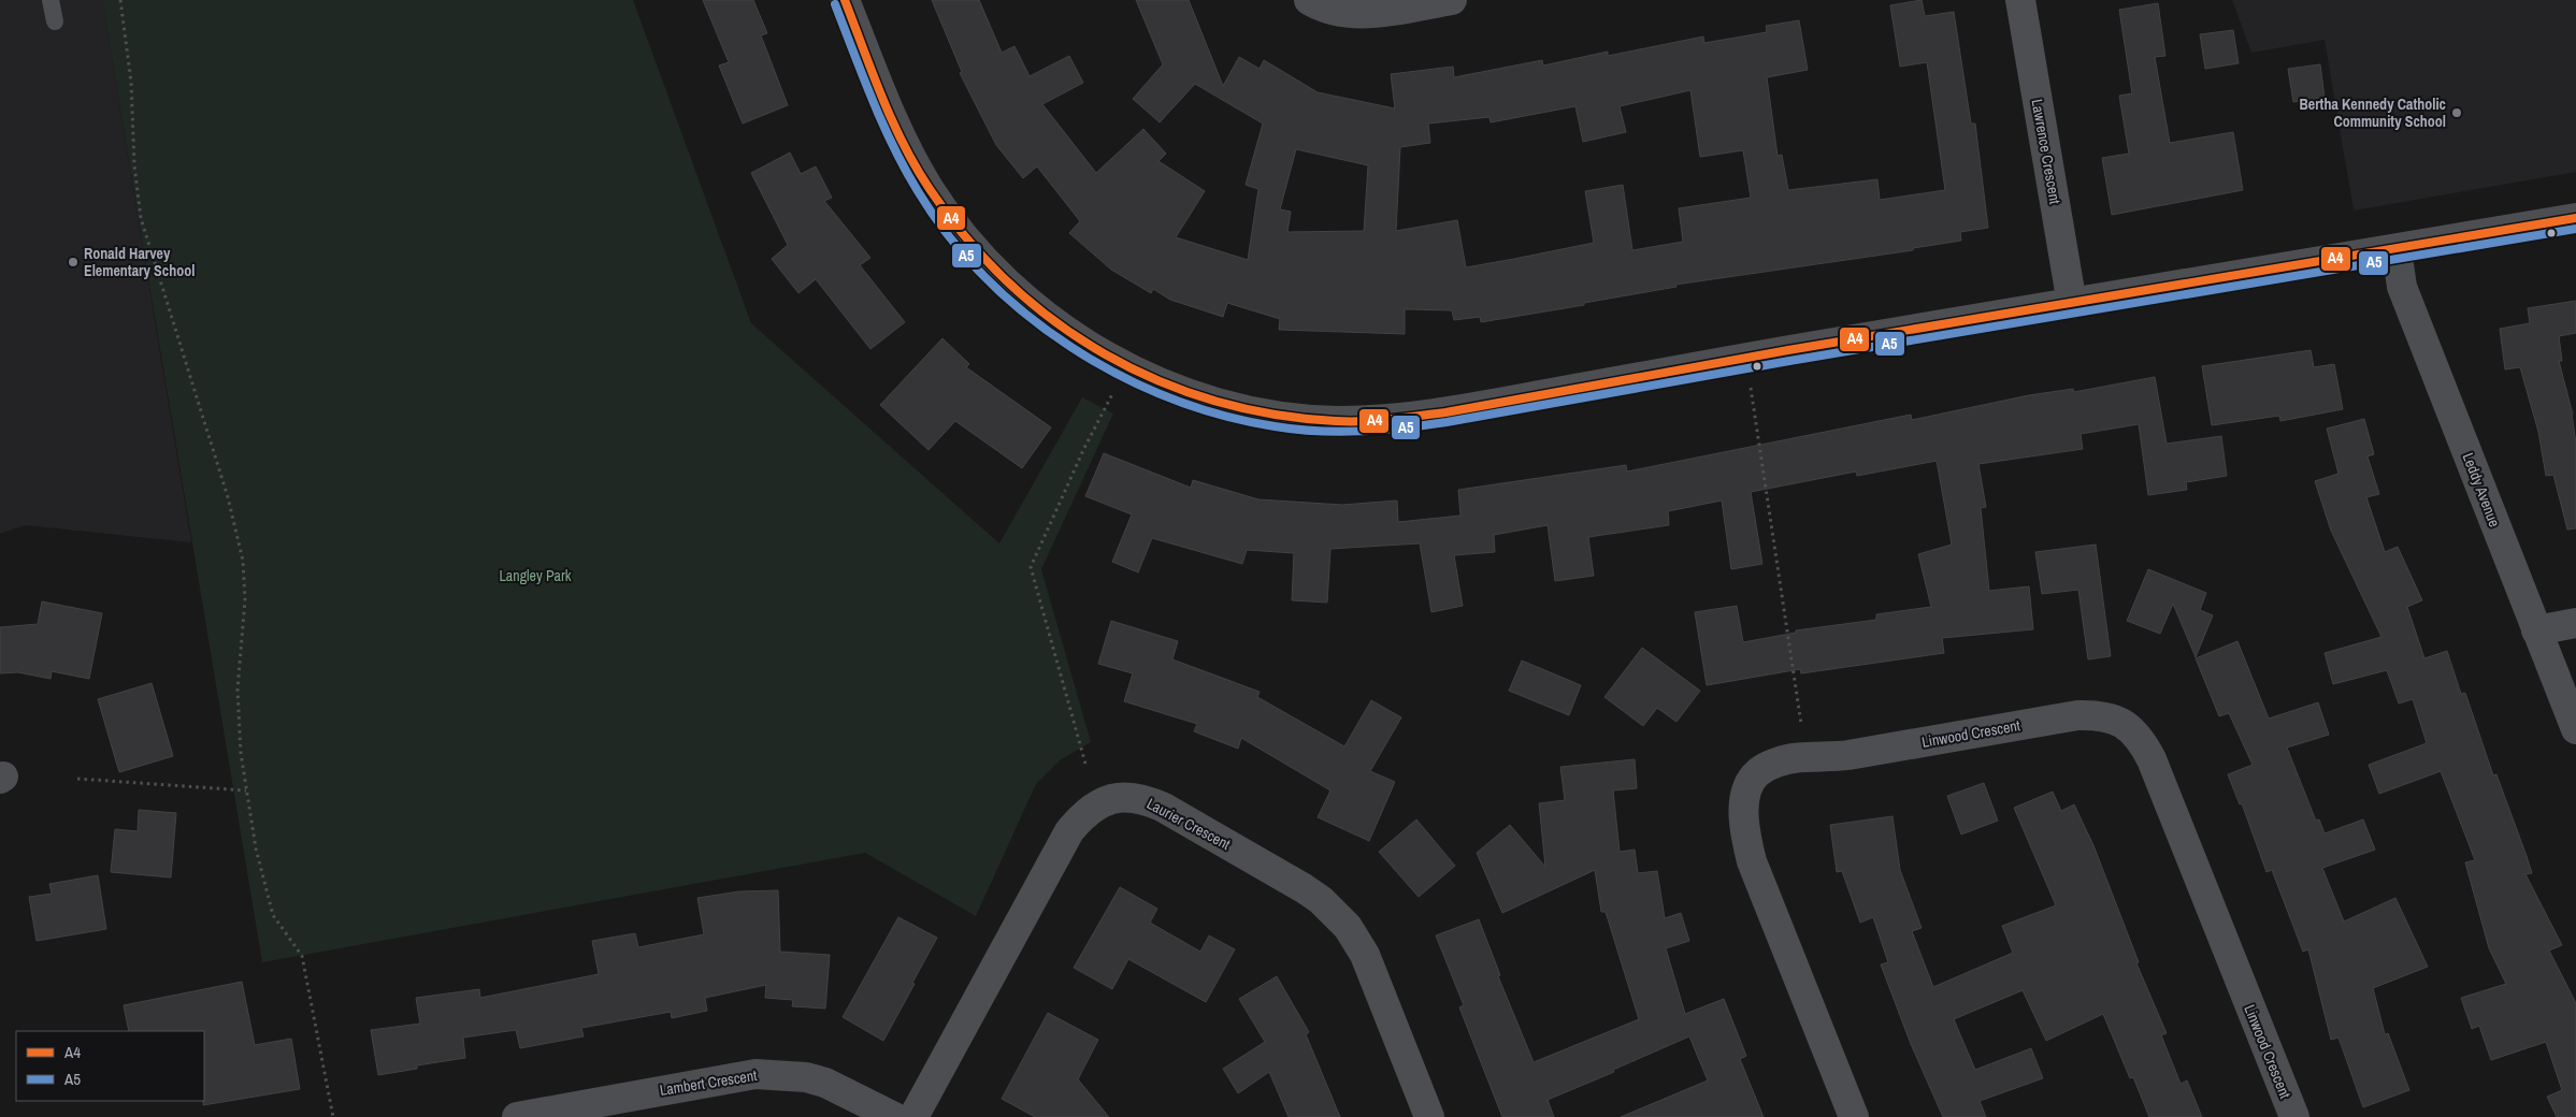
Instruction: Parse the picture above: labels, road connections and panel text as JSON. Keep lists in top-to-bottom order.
{
  "streets": {
    "street": [
      "Lawrence Crescent",
      "Leddy Avenue",
      "Linwood Crescent",
      "Laurier Crescent",
      "Lambert Crescent"
    ]
  },
  "parks": ["Langley Park"],
  "places": ["Bertha Kennedy Catholic Community School", "Ronald Harvey Elementary School"],
  "lines": ["transit line A4", "transit line A5"],
  "legend": ["A4", "A5"]
}
